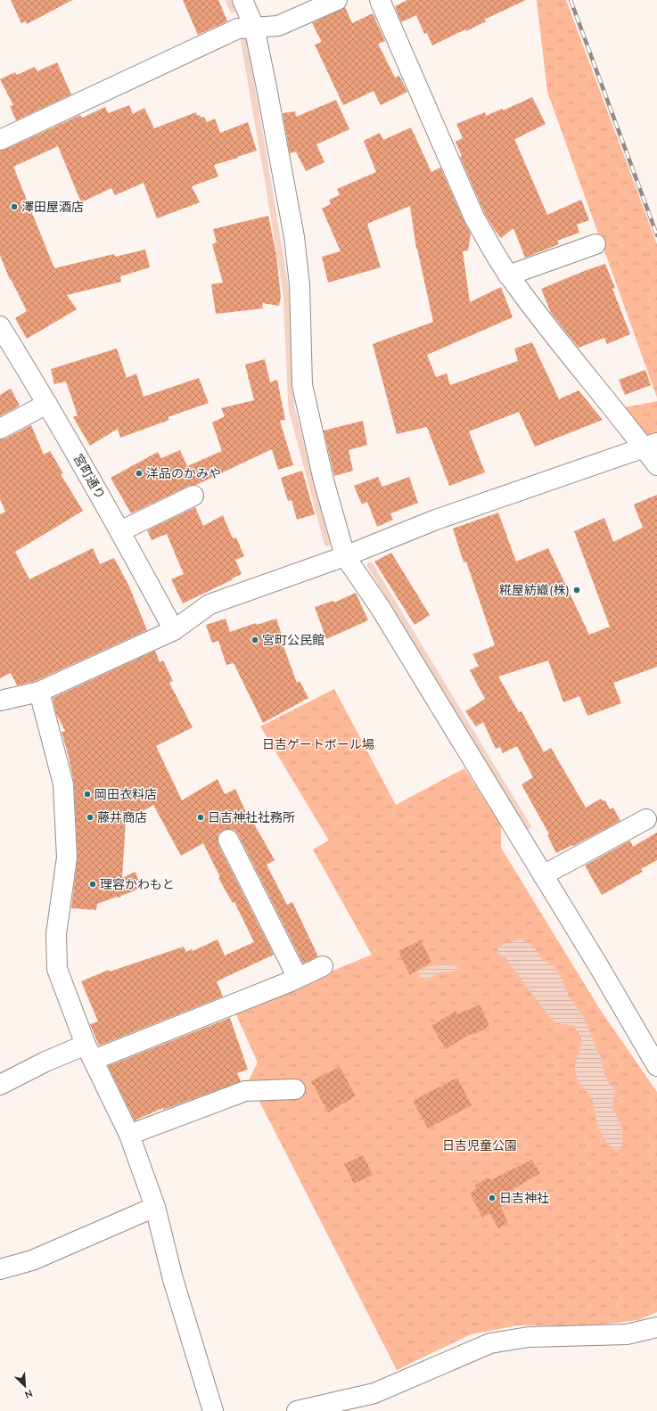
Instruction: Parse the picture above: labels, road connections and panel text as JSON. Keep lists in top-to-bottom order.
{
  "streets": {
    "street": ["宮町通り"]
  },
  "parks": ["日吉ゲートボール場", "日吉児童公園"],
  "places": [
    "澤田屋酒店",
    "洋品のかみや",
    "糀屋紡織(株)",
    "宮町公民館",
    "岡田衣料店",
    "藤井商店",
    "日吉神社社務所",
    "理容かわもと",
    "日吉神社"
  ],
  "north": "bottom right"
}
